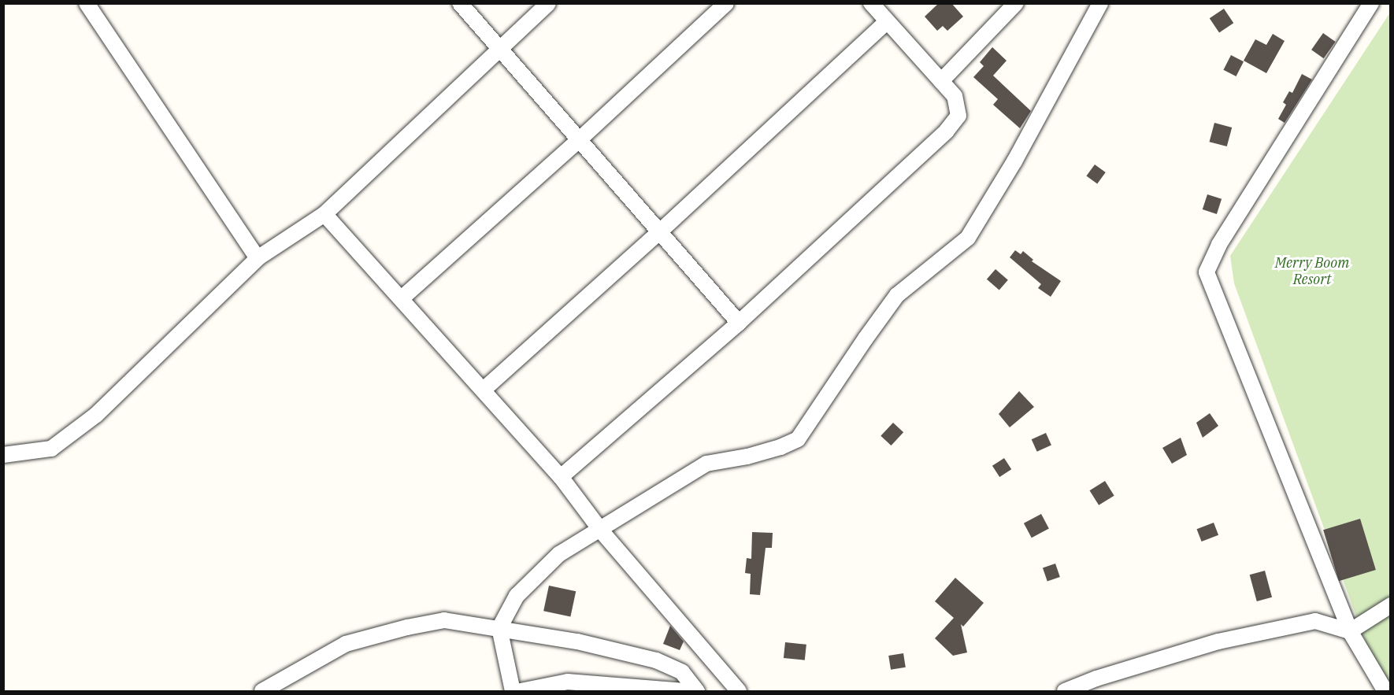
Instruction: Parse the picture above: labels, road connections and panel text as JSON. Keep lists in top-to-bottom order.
{
  "parks": ["Merry Boom Resort"]
}
